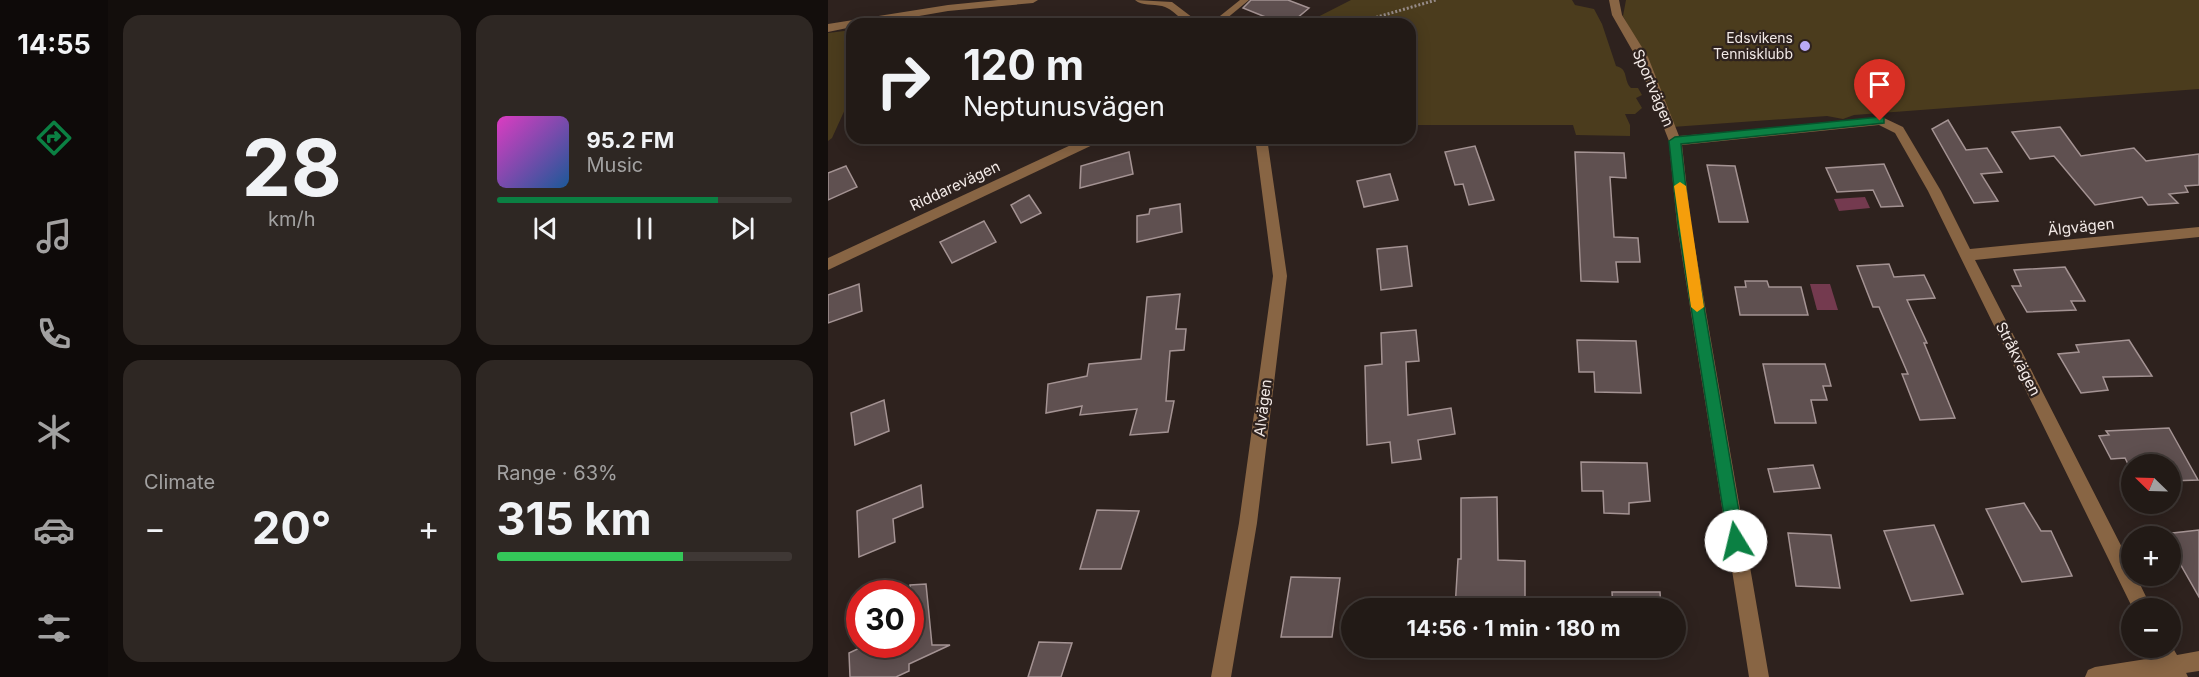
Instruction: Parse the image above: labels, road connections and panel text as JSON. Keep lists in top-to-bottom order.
{
  "streets": {
    "street": [
      "Sportvägen",
      "Riddarevägen",
      "Älgvägen",
      "Stråkvägen",
      "Alvägen"
    ]
  },
  "crossings": [
    ["Sportvägen", "Stråkvägen"],
    ["Älgvägen", "Stråkvägen"]
  ],
  "places": ["Edsvikens Tennisklubb"],
  "north": "top left",
  "page": {
    "tabs": "14:55",
    "tile": [
      ["28", "km/h"],
      "Climate",
      ["Range · 63%", "315 km"]
    ],
    "turn": ["120 m", "Neptunusvägen"],
    "song": ["95.2 FM", "Music"],
    "map_buttons": ["+", "−"],
    "heat": ["−", "20°", "+"],
    "limit": "30",
    "trip": "14:56 · 1 min · 180 m"
  }
}
